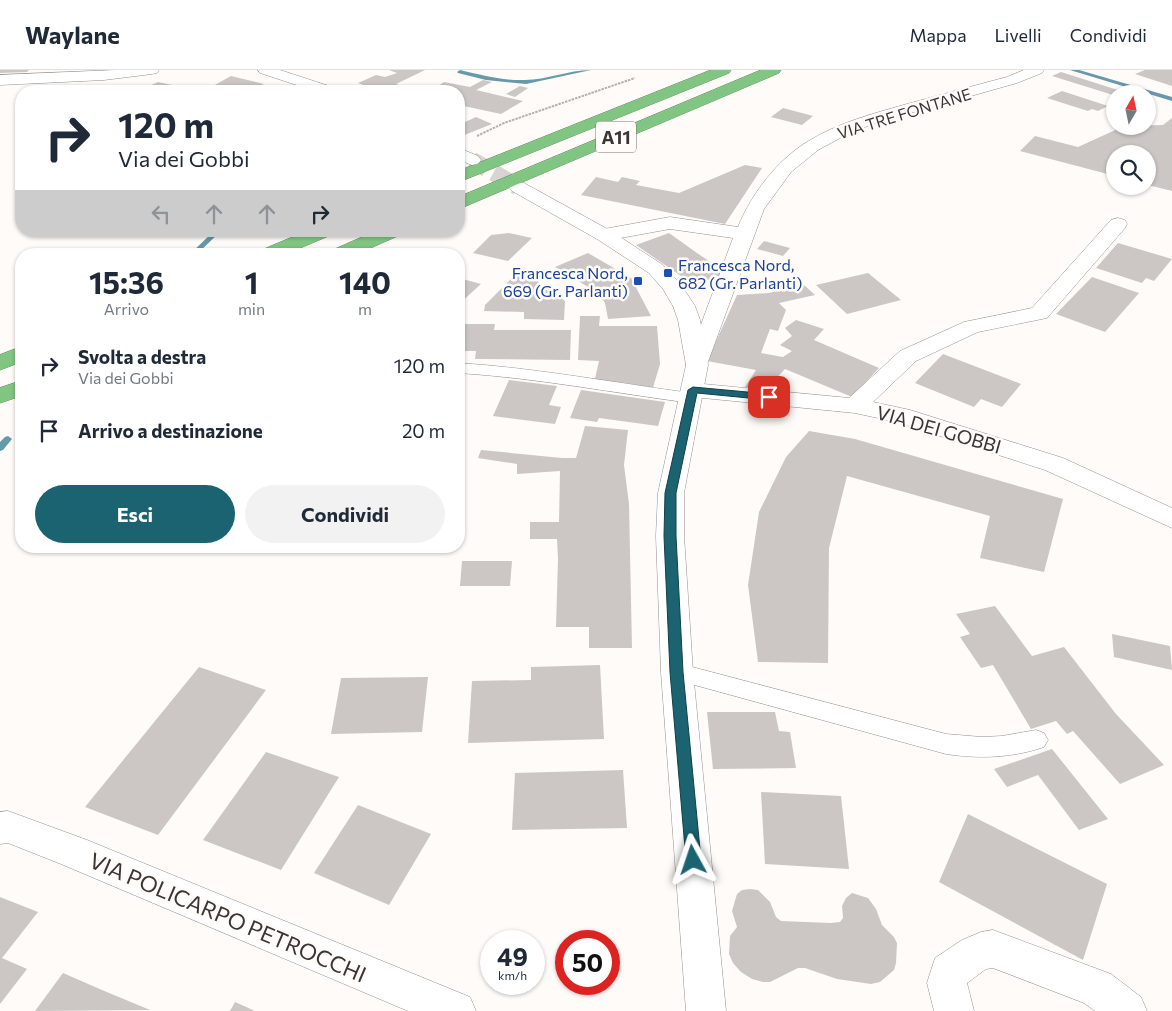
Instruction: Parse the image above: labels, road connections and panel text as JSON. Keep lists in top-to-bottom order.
{
  "streets": {
    "highway": ["A11"],
    "street": ["VIA TRE FONTANE", "VIA DEI GOBBI", "VIA POLICARPO PETROCCHI"]
  },
  "crossings": [
    ["VIA TRE FONTANE", "VIA DEI GOBBI"]
  ],
  "places": {
    "transit": ["Francesca Nord, 682 (Gr. Parlanti)", "Francesca Nord, 669 (Gr. Parlanti)"]
  },
  "north": "top",
  "page": {
    "header": "Waylane",
    "nav": ["Mappa", "Livelli", "Condividi"],
    "turn": ["120 m", "Via dei Gobbi"],
    "eta": [
      "15:36",
      "Arrivo",
      "1",
      "min",
      "140",
      "m"
    ],
    "list": [
      {
        "name": "Svolta a destra",
        "note": "Via dei Gobbi",
        "value": "120 m"
      },
      {
        "name": "Arrivo a destinazione",
        "value": "20 m"
      }
    ],
    "buttons": ["Esci", "Condividi"],
    "speed": "49 km/h",
    "limit": "50"
  }
}
